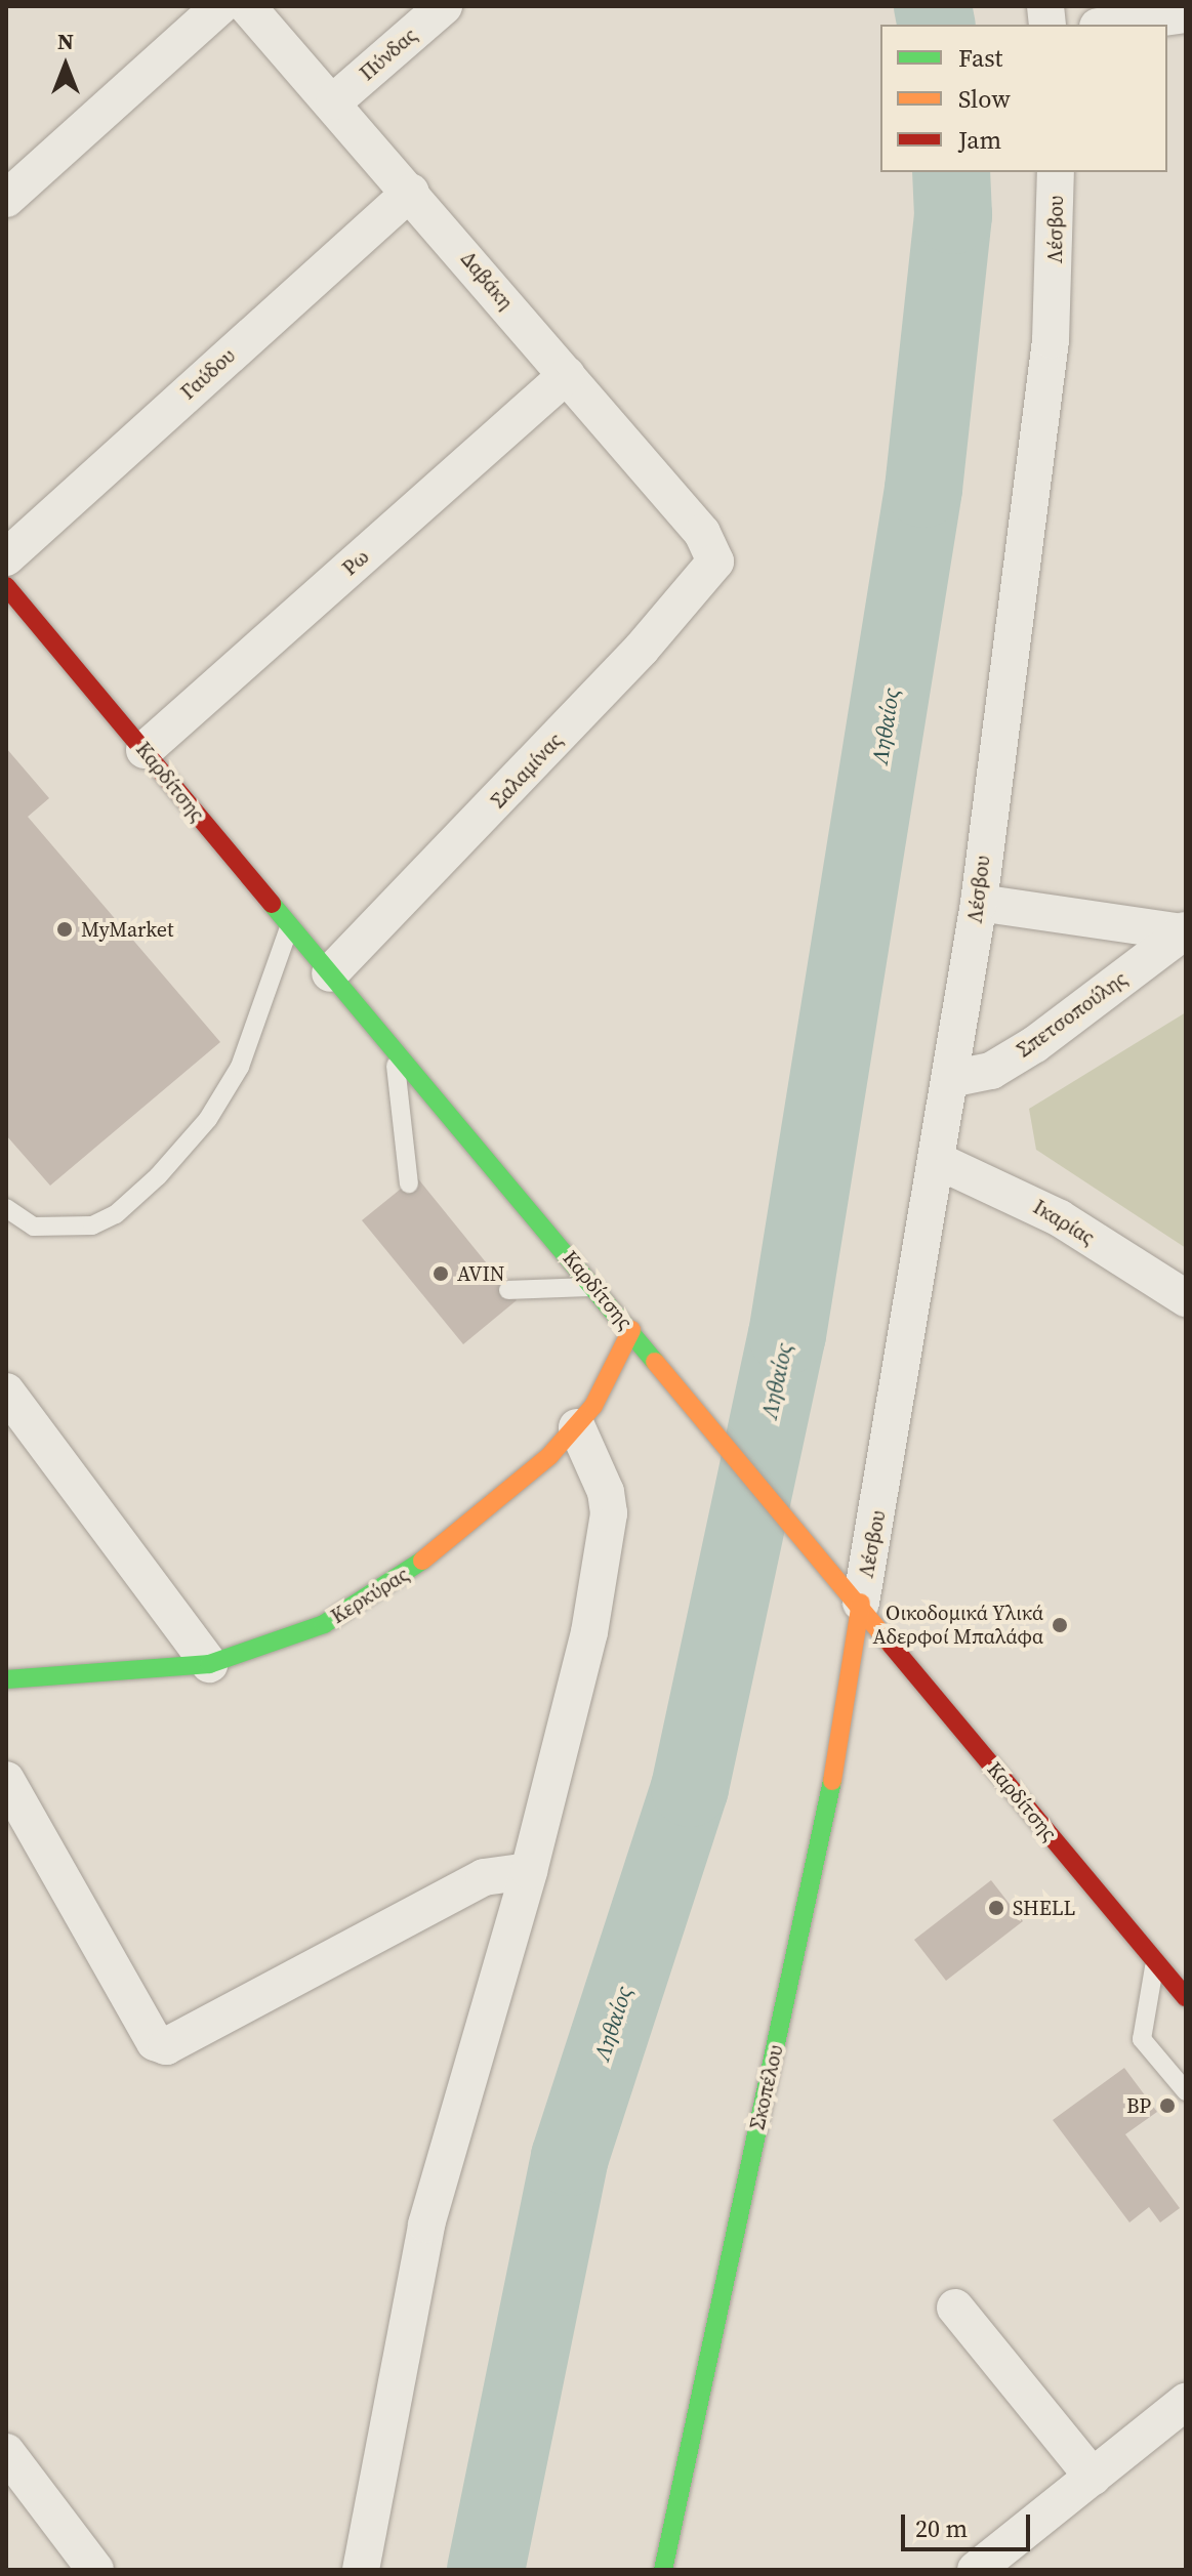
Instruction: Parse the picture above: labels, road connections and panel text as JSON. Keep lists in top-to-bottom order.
{
  "streets": {
    "main road": ["Καρδίτσης", "Κερκύρας", "Σκοπέλου"],
    "street": [
      "Πύνδας",
      "Λέσβου",
      "Δαβάκη",
      "Γαύδου",
      "Ρω",
      "Σαλαμίνας",
      "Σπετσοπούλης",
      "Ικαρίας"
    ]
  },
  "crossings": [
    ["Πύνδας", "Δαβάκη"],
    ["Λέσβου", "Καρδίτσης"],
    ["Λέσβου", "Σπετσοπούλης"],
    ["Λέσβου", "Ικαρίας"],
    ["Λέσβου", "Σκοπέλου"],
    ["Δαβάκη", "Γαύδου"],
    ["Δαβάκη", "Ρω"],
    ["Δαβάκη", "Σαλαμίνας"],
    ["Ρω", "Καρδίτσης"],
    ["Σαλαμίνας", "Καρδίτσης"],
    ["Καρδίτσης", "Κερκύρας"],
    ["Καρδίτσης", "Σκοπέλου"]
  ],
  "water": ["Ληθαίος"],
  "places": [
    "MyMarket",
    "AVIN",
    "Οικοδομικά Υλικά Αδερφοί Μπαλάφα",
    "SHELL",
    "BP"
  ],
  "legend": ["Fast", "Slow", "Jam"],
  "scale_bar": "20 m",
  "north": "top"
}
